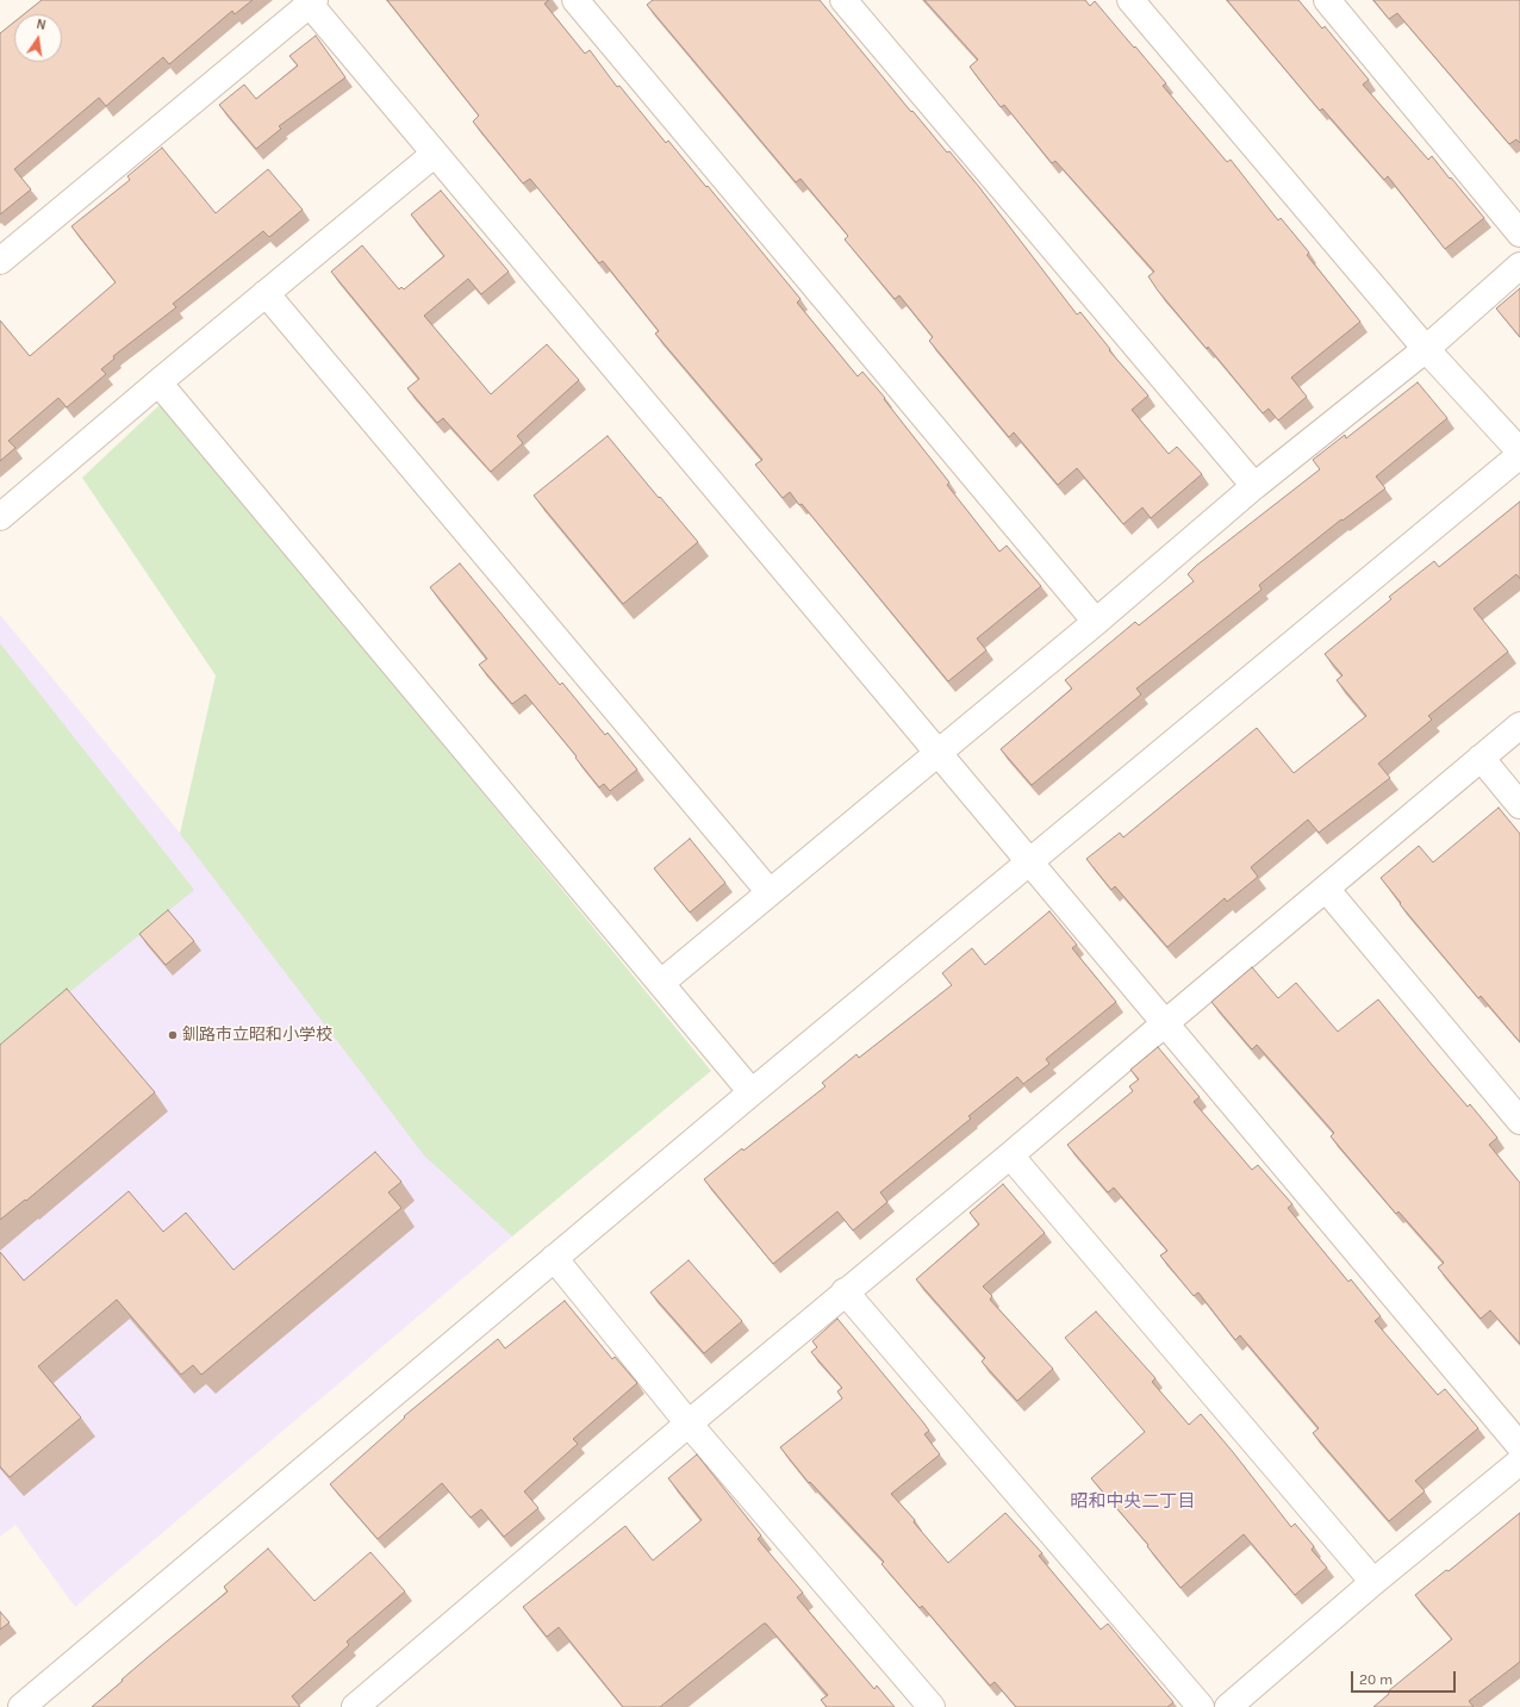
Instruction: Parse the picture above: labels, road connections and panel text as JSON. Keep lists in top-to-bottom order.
{
  "districts": ["昭和中央二丁目"],
  "places": ["釧路市立昭和小学校"],
  "scale_bar": "20 m",
  "north": "top"
}
